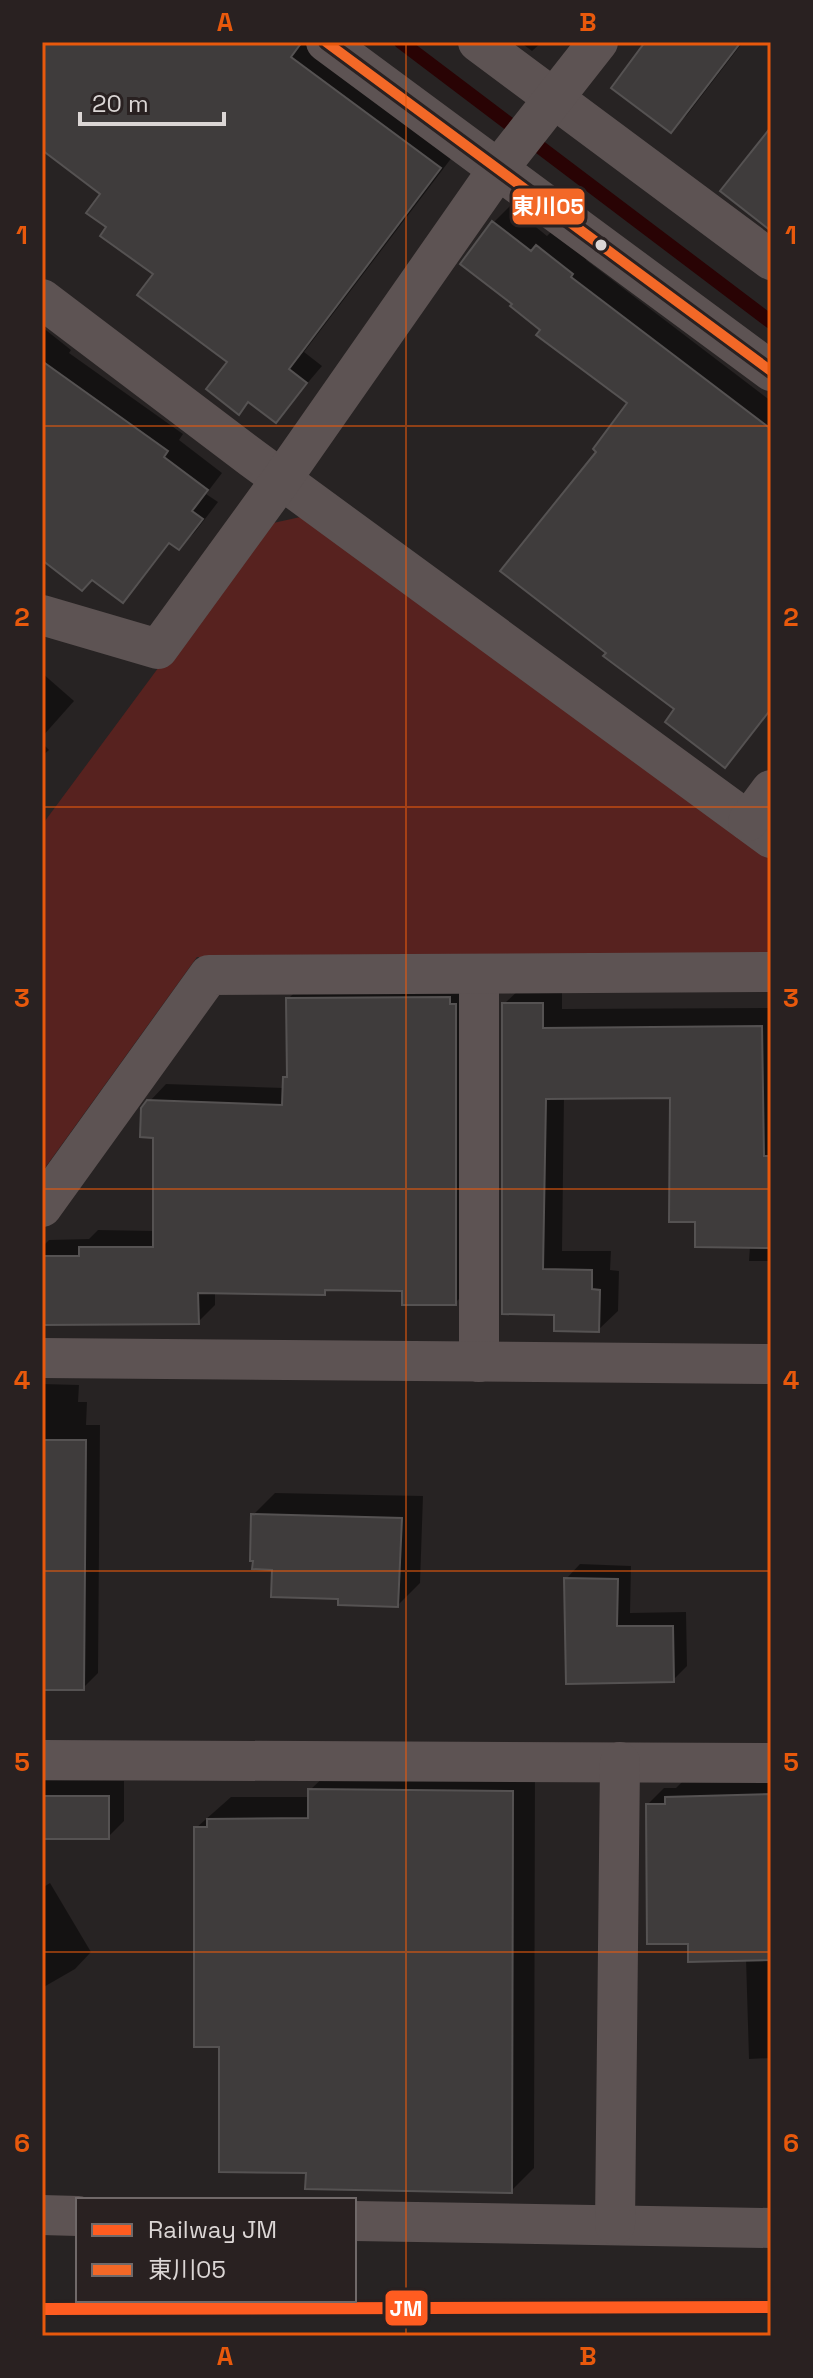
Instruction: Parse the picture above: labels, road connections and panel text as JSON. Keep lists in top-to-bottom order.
{
  "lines": ["transit line 東川05", "rail line JM"],
  "legend": ["Railway JM", "東川05"],
  "scale_bar": "20 m",
  "grid": {
    "columns": ["A", "B"],
    "rows": [
      "1",
      "2",
      "3",
      "4",
      "5",
      "6"
    ]
  }
}
